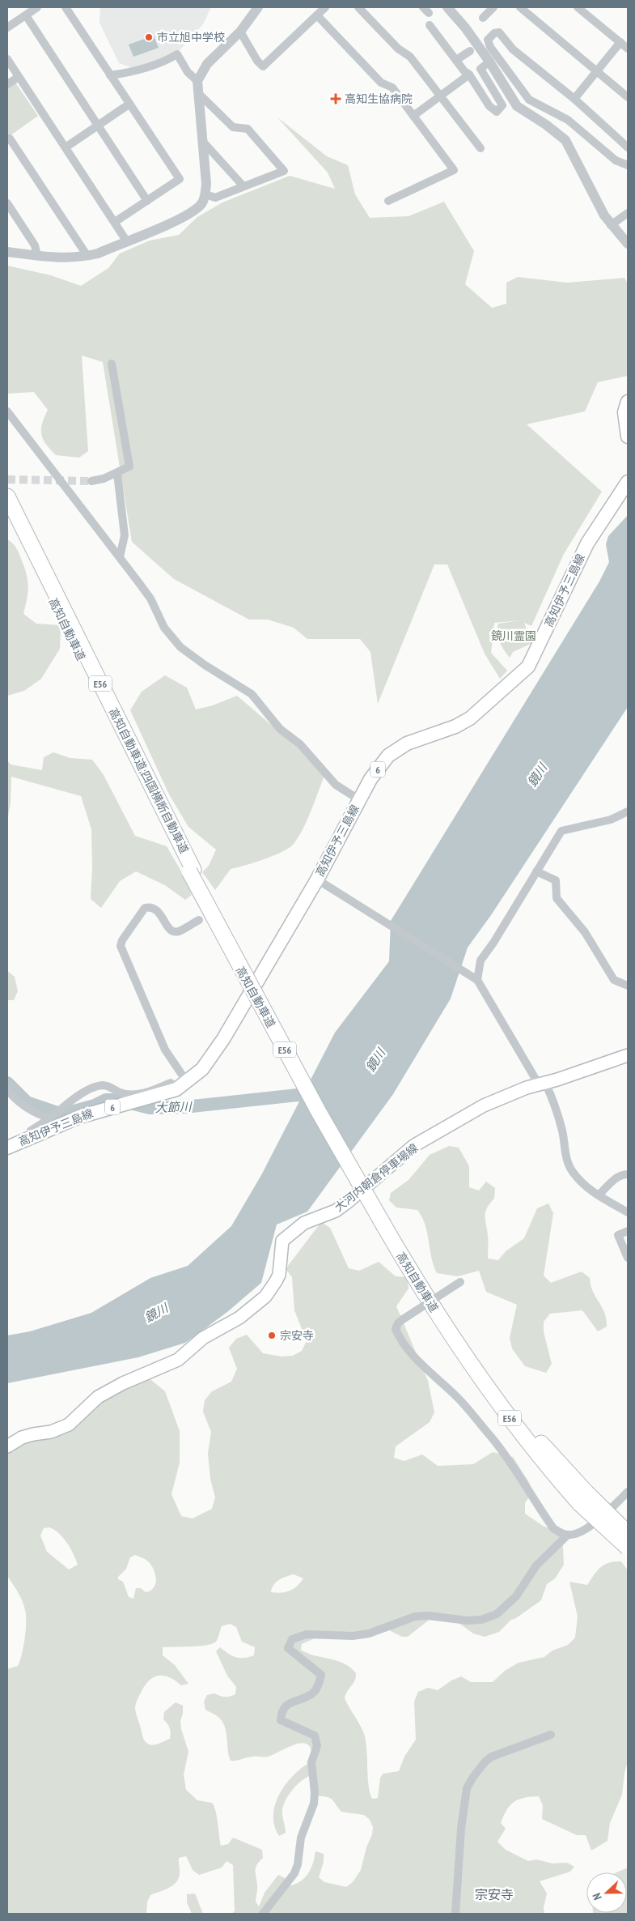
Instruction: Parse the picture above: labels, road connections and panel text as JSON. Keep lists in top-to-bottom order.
{
  "streets": {
    "highway": ["高知自動車道", "E56", "高知自動車道;四国横断自動車道"],
    "main road": ["高知伊予三島線", "6", "大河内朝倉停車場線"]
  },
  "crossings": [
    ["高知自動車道", "高知自動車道;四国横断自動車道"]
  ],
  "districts": ["宗安寺"],
  "water": ["鏡川", "大節川"],
  "parks": ["鏡川霊園"],
  "places": {
    "other": ["市立旭中学校", "宗安寺"],
    "health": ["高知生協病院"]
  },
  "north": "left"
}
